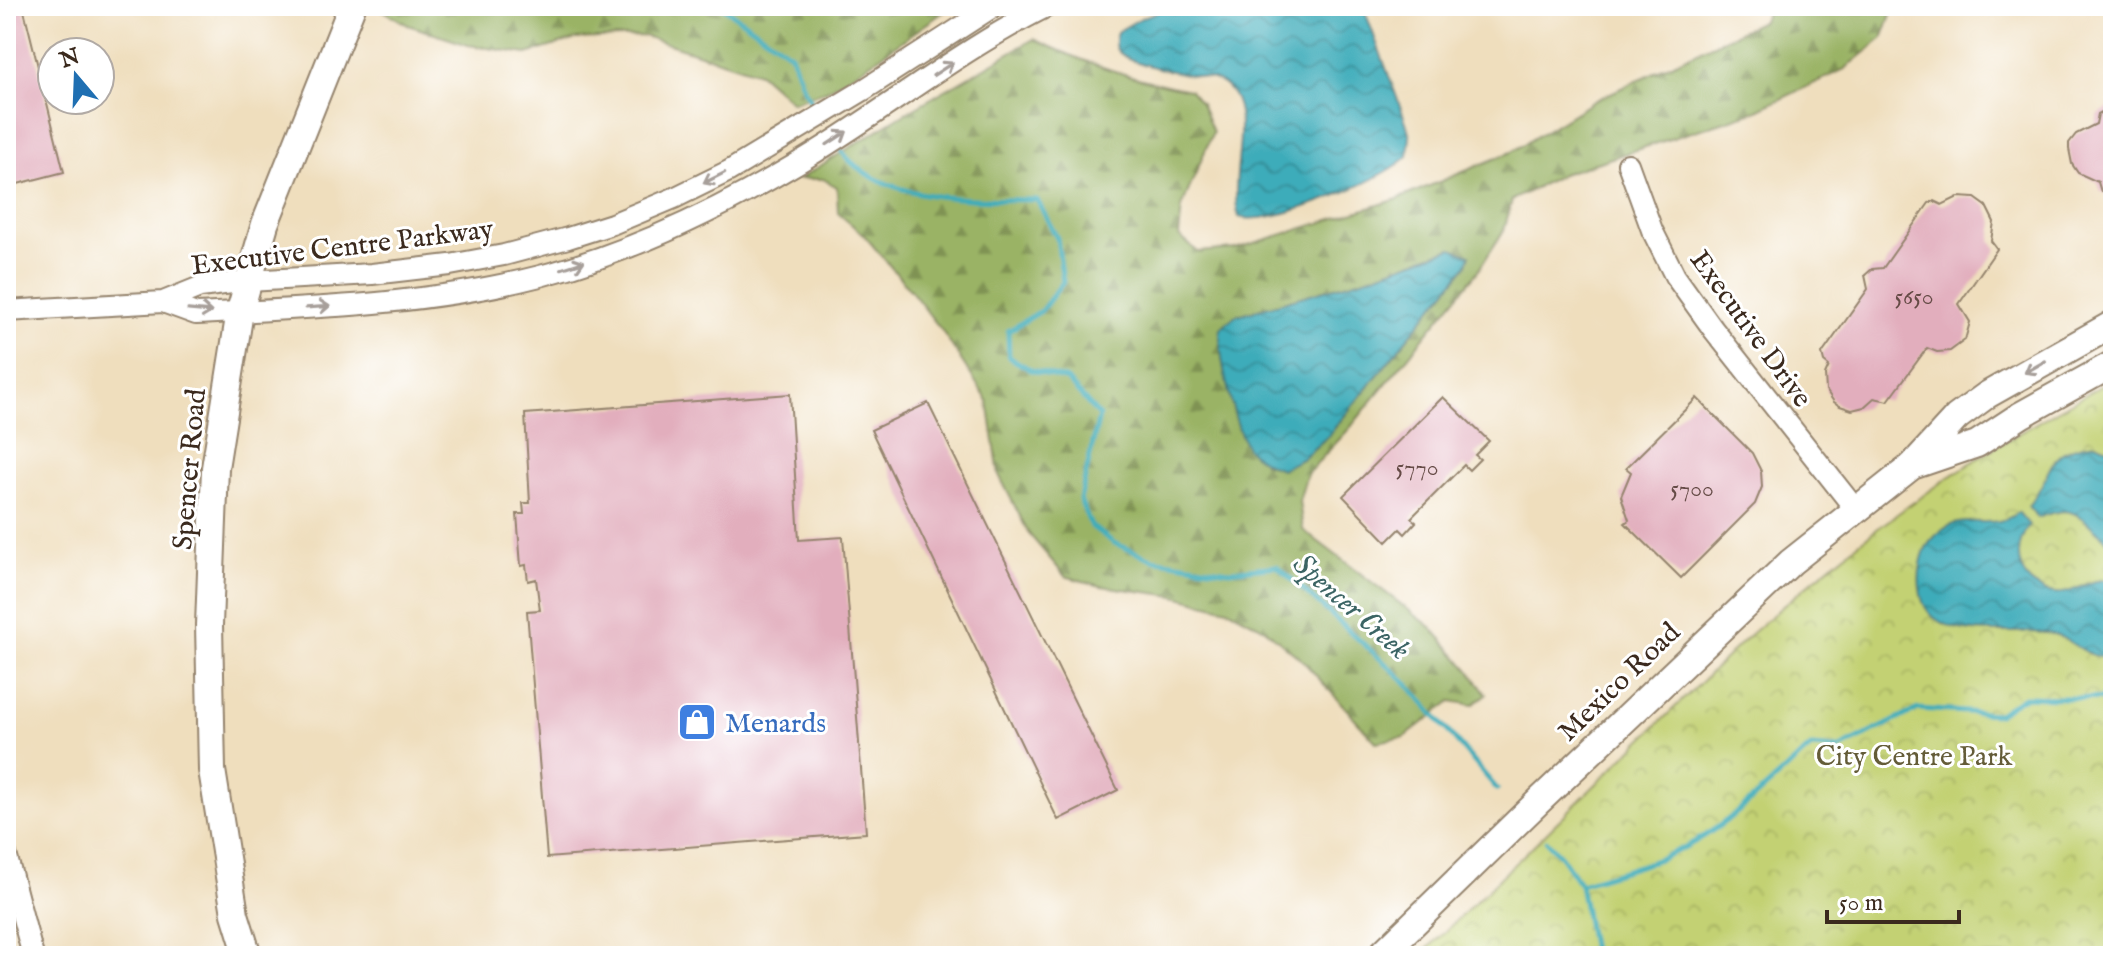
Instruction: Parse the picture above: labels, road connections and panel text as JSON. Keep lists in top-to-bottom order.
{
  "streets": {
    "main road": ["Spencer Road", "Mexico Road"],
    "street": ["Executive Centre Parkway", "Executive Drive"]
  },
  "crossings": [
    ["Executive Centre Parkway", "Spencer Road"],
    ["Executive Drive", "Mexico Road"]
  ],
  "water": ["Spencer Creek"],
  "parks": ["City Centre Park"],
  "places": {
    "shop": ["Menards"]
  },
  "house_numbers": ["5650", "5770", "5700"],
  "scale_bar": "50 m",
  "north": "top"
}
